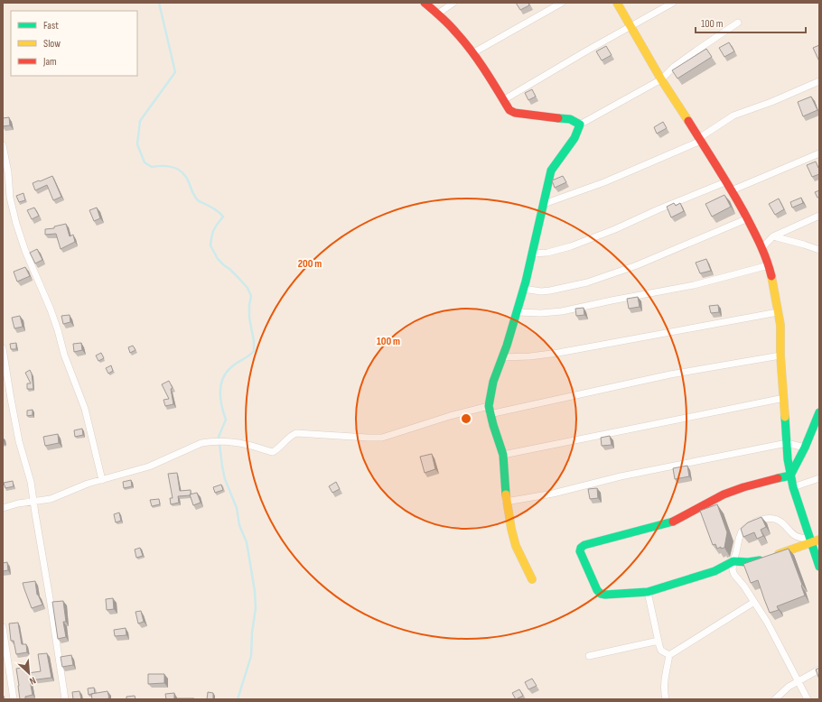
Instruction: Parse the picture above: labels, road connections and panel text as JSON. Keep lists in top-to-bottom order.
{
  "legend": ["Fast", "Slow", "Jam"],
  "scale_bar": "100 m",
  "north": "bottom right",
  "rings": ["200 m", "100 m"]
}
